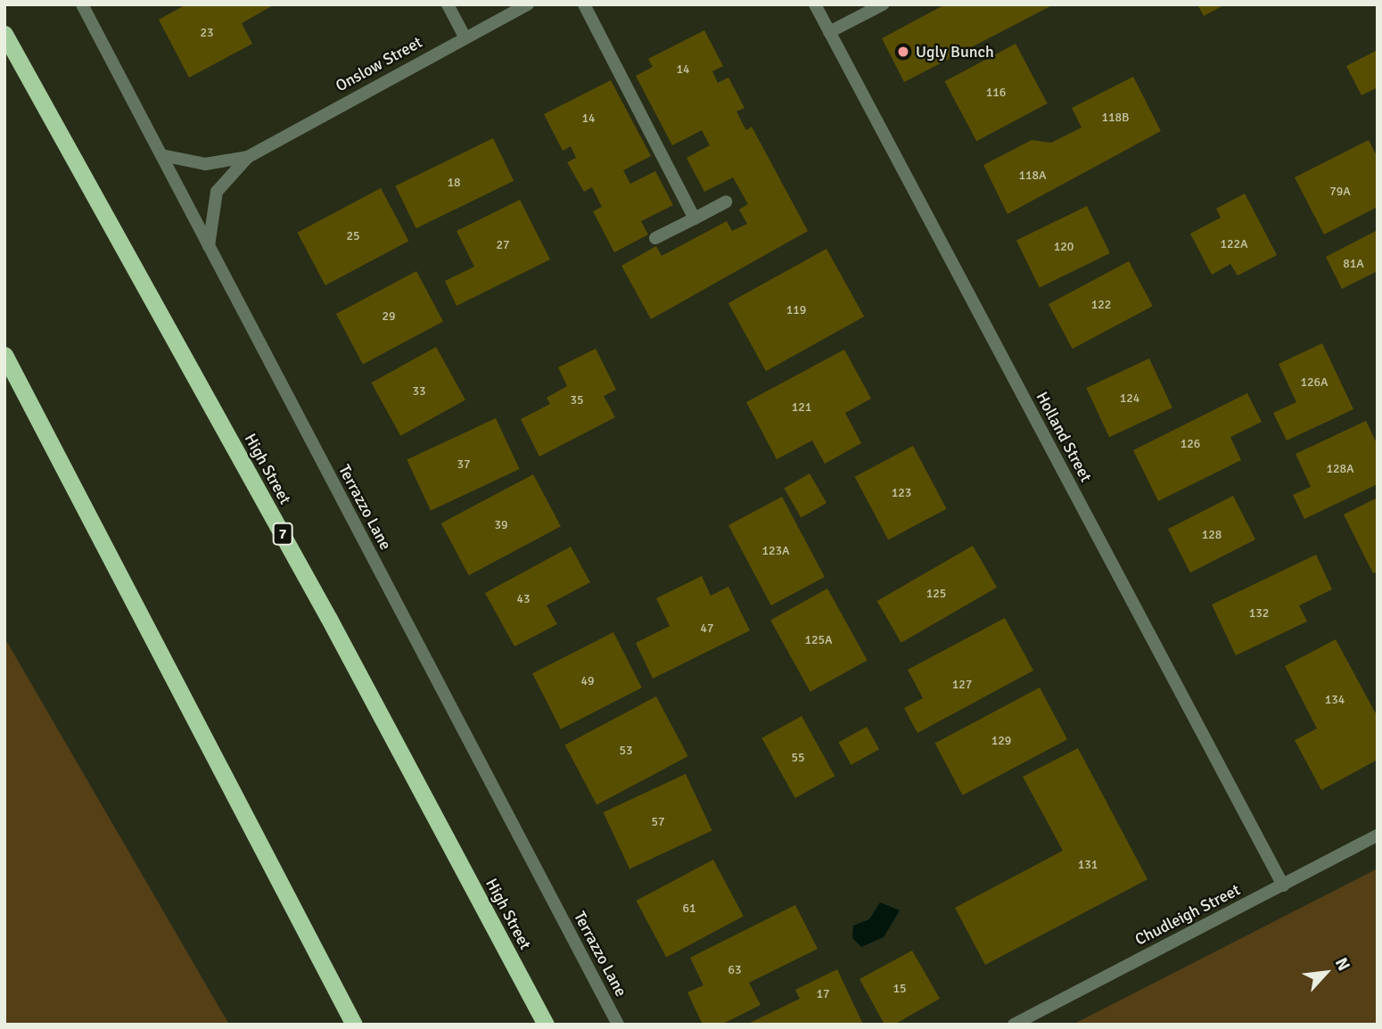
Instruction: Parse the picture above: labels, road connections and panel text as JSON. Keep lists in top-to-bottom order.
{
  "streets": {
    "highway": ["High Street", "7"],
    "street": [
      "Onslow Street",
      "Holland Street",
      "Terrazzo Lane",
      "Chudleigh Street"
    ]
  },
  "crossings": [
    ["Onslow Street", "Terrazzo Lane"],
    ["Holland Street", "Chudleigh Street"]
  ],
  "places": ["Ugly Bunch"],
  "house_numbers": [
    "23",
    "14",
    "116",
    "118B",
    "14",
    "118A",
    "18",
    "79A",
    "25",
    "122A",
    "27",
    "120",
    "81A",
    "122",
    "119",
    "29",
    "126A",
    "33",
    "124",
    "35",
    "121",
    "126",
    "37",
    "128A",
    "123",
    "39",
    "128",
    "123A",
    "125",
    "43",
    "132",
    "47",
    "125A",
    "49",
    "127",
    "134",
    "129",
    "53",
    "55",
    "57",
    "131",
    "61",
    "63",
    "15",
    "17"
  ],
  "north": "top right"
}
